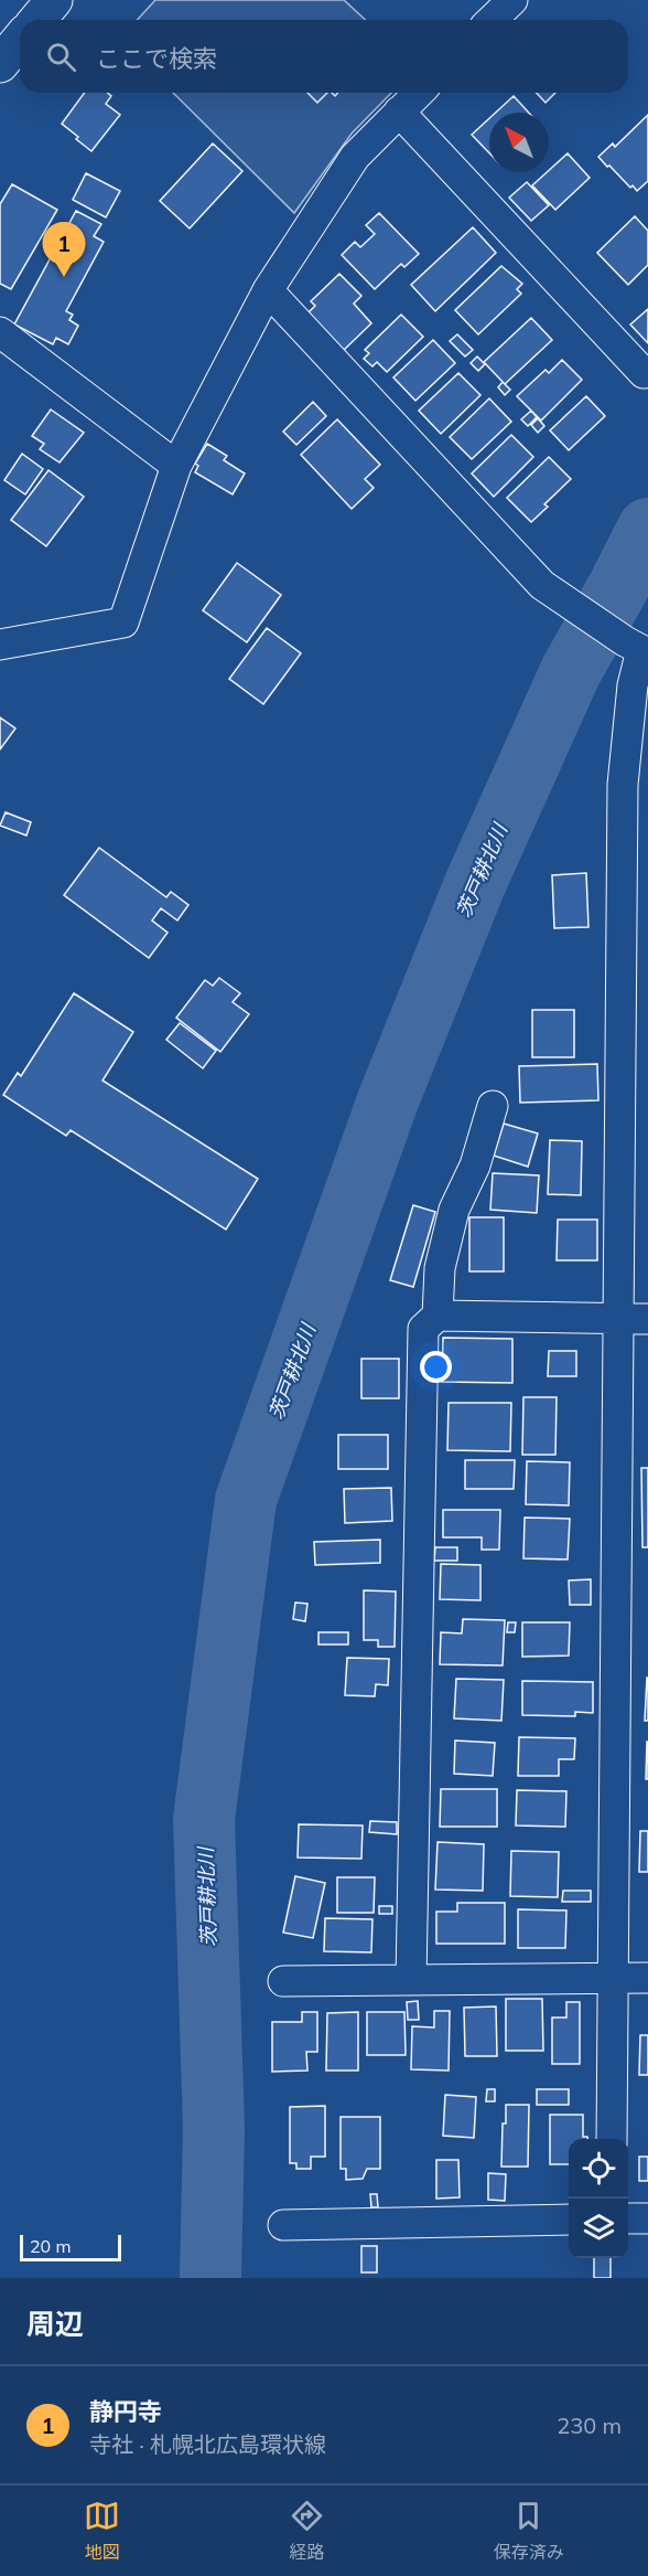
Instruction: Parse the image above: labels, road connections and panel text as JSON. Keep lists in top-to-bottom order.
{
  "water": ["茨戸耕北川"],
  "scale_bar": "20 m",
  "north": "top left",
  "page": {
    "search": "ここで検索",
    "pins": "1",
    "scale": "20 m",
    "heading": "周辺",
    "list": [
      {
        "mark": "1",
        "name": "静円寺",
        "note": "寺社 · 札幌北広島環状線",
        "value": "230 m"
      }
    ],
    "nav": ["地図", "経路", "保存済み"]
  }
}
